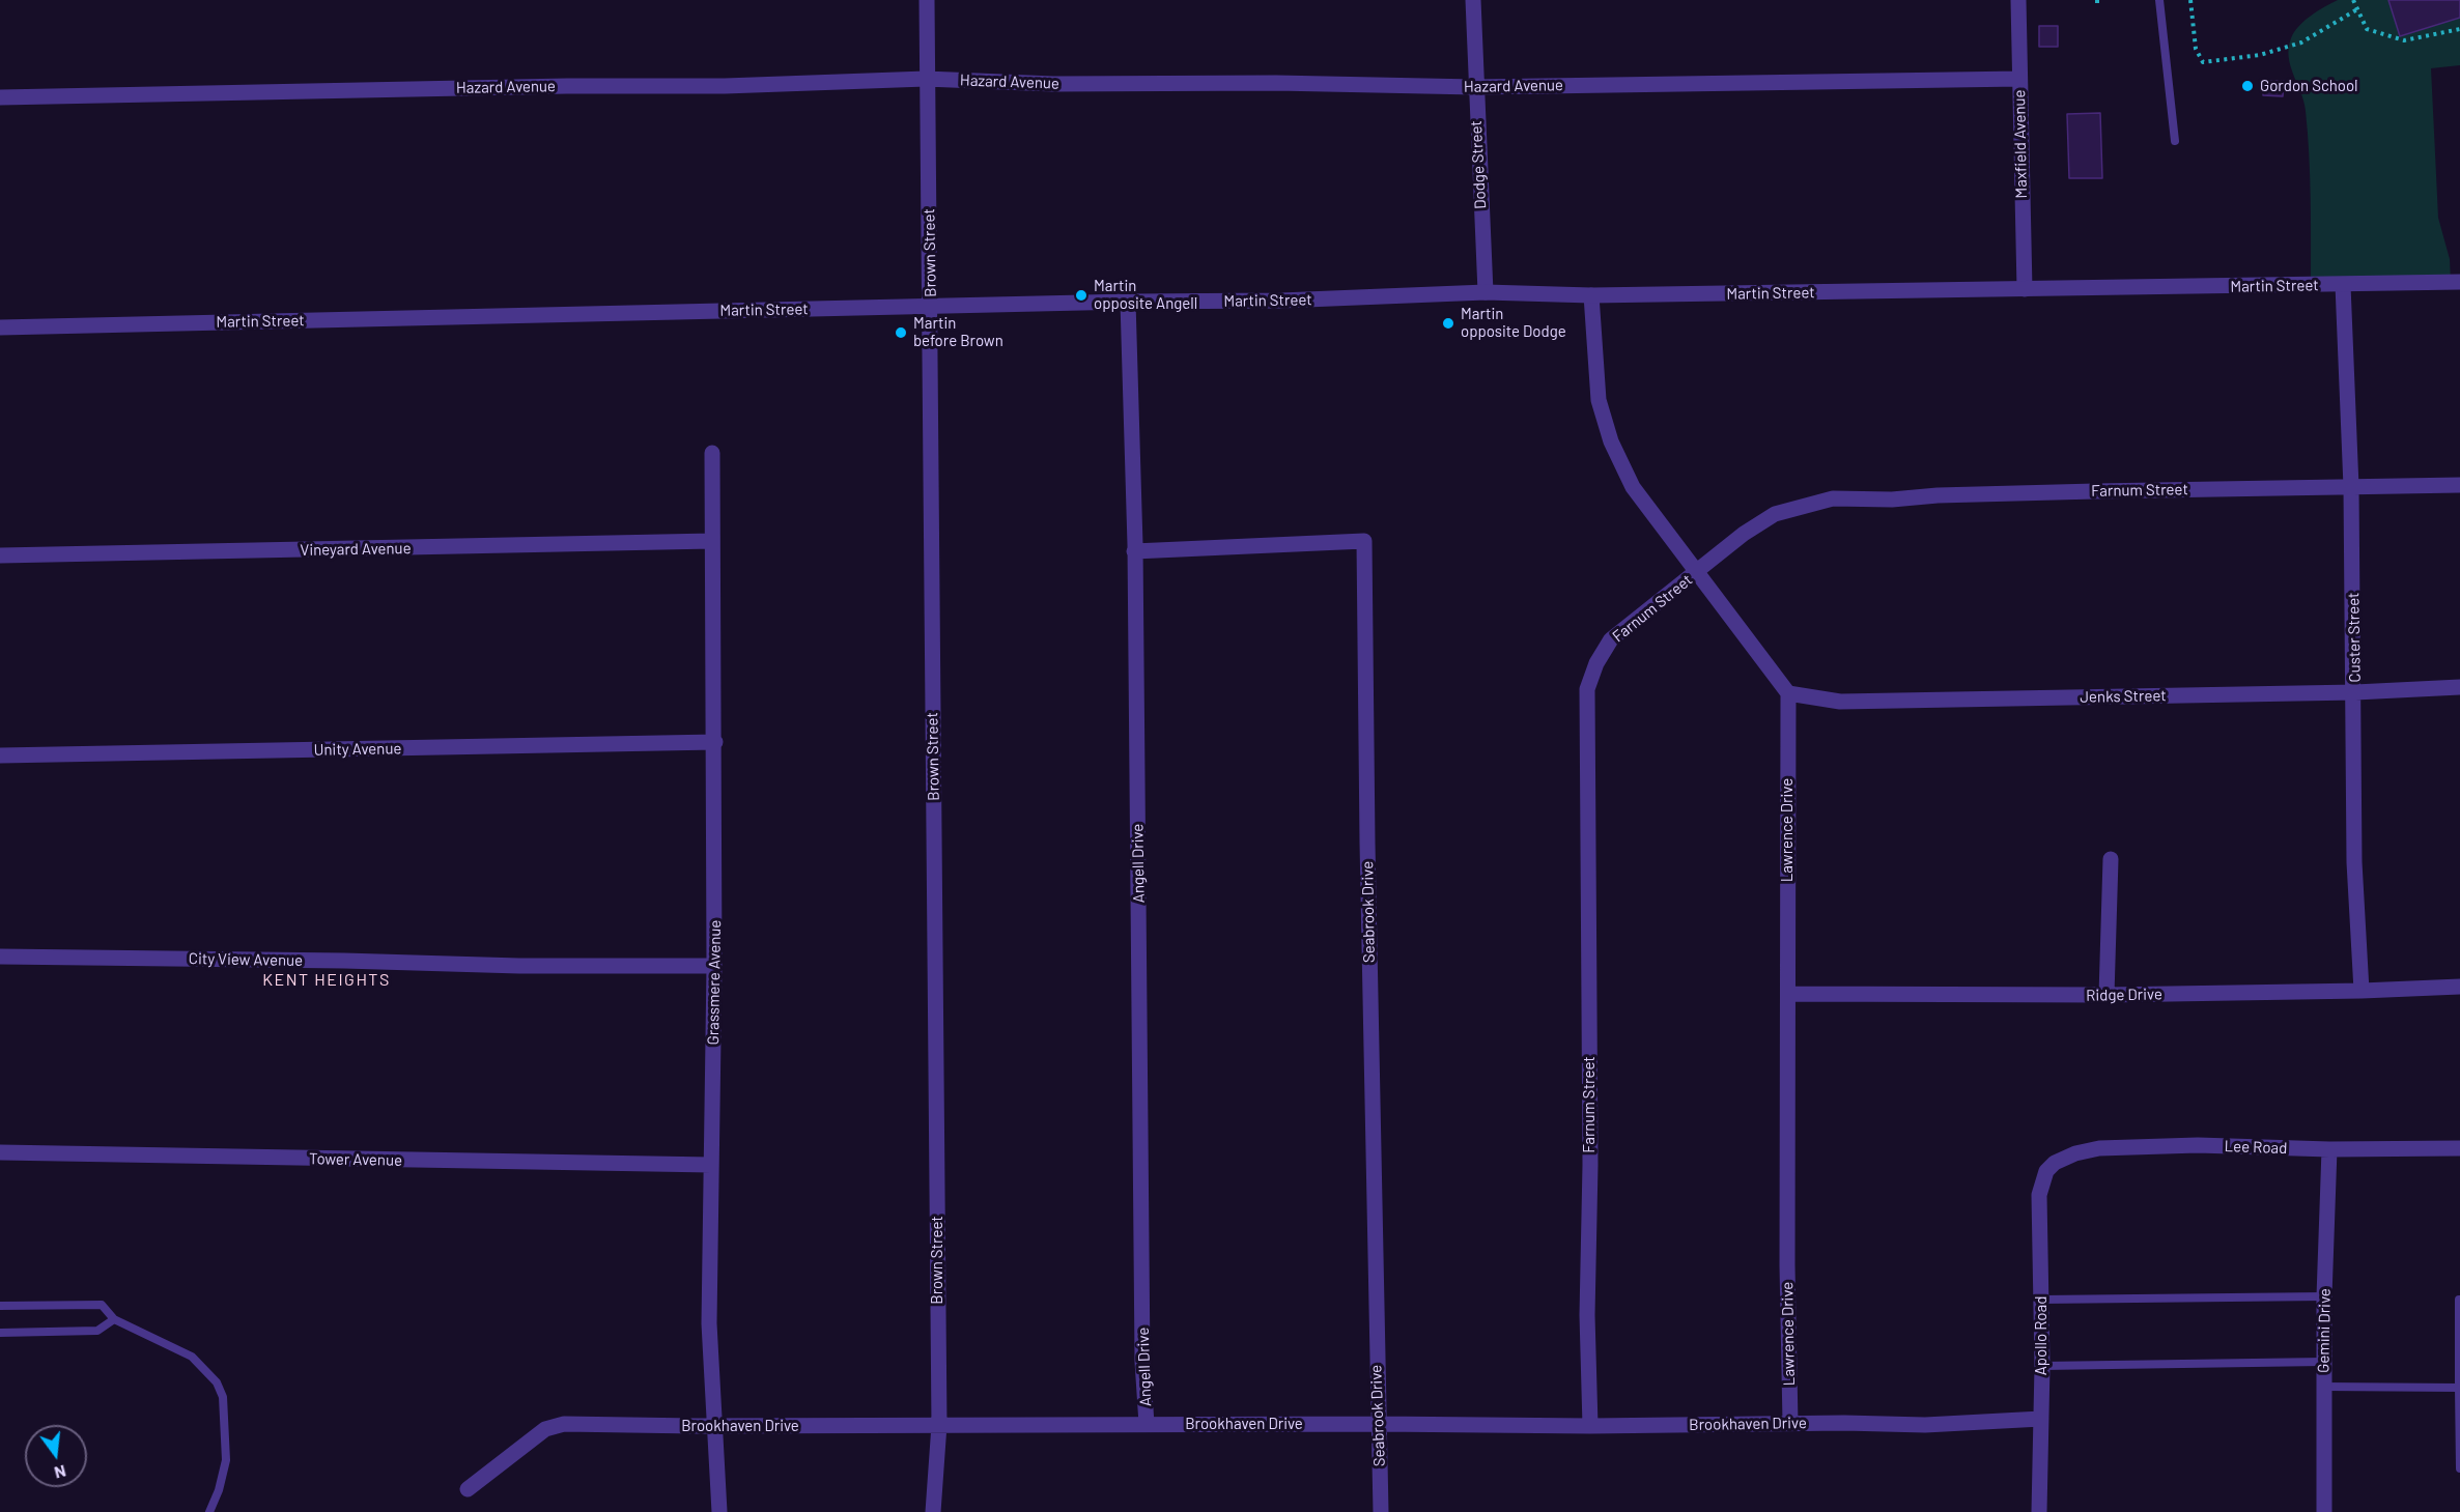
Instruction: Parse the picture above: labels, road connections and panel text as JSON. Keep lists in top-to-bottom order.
{
  "streets": {
    "street": [
      "Hazard Avenue",
      "Maxfield Avenue",
      "Dodge Street",
      "Brown Street",
      "Martin Street",
      "Farnum Street",
      "Vineyard Avenue",
      "Custer Street",
      "Jenks Street",
      "Unity Avenue",
      "Lawrence Drive",
      "Angell Drive",
      "Seabrook Drive",
      "City View Avenue",
      "Grassmere Avenue",
      "Ridge Drive",
      "Lee Road",
      "Tower Avenue",
      "Gemini Drive",
      "Apollo Road",
      "Brookhaven Drive"
    ]
  },
  "crossings": [
    ["Hazard Avenue", "Maxfield Avenue"],
    ["Hazard Avenue", "Dodge Street"],
    ["Hazard Avenue", "Brown Street"],
    ["Maxfield Avenue", "Martin Street"],
    ["Dodge Street", "Martin Street"],
    ["Brown Street", "Martin Street"],
    ["Brown Street", "Brookhaven Drive"],
    ["Martin Street", "Custer Street"],
    ["Martin Street", "Angell Drive"],
    ["Farnum Street", "Custer Street"],
    ["Farnum Street", "Brookhaven Drive"],
    ["Vineyard Avenue", "Grassmere Avenue"],
    ["Custer Street", "Jenks Street"],
    ["Custer Street", "Ridge Drive"],
    ["Jenks Street", "Lawrence Drive"],
    ["Unity Avenue", "Grassmere Avenue"],
    ["Lawrence Drive", "Ridge Drive"],
    ["Lawrence Drive", "Brookhaven Drive"],
    ["Angell Drive", "Seabrook Drive"],
    ["Angell Drive", "Brookhaven Drive"],
    ["Seabrook Drive", "Brookhaven Drive"],
    ["City View Avenue", "Grassmere Avenue"],
    ["Grassmere Avenue", "Tower Avenue"],
    ["Grassmere Avenue", "Brookhaven Drive"],
    ["Lee Road", "Gemini Drive"],
    ["Lee Road", "Apollo Road"],
    ["Apollo Road", "Brookhaven Drive"]
  ],
  "districts": ["KENT HEIGHTS"],
  "places": [
    "Gordon School",
    "Martin opposite Angell",
    "Martin opposite Dodge",
    "Martin before Brown"
  ],
  "north": "bottom"
}
